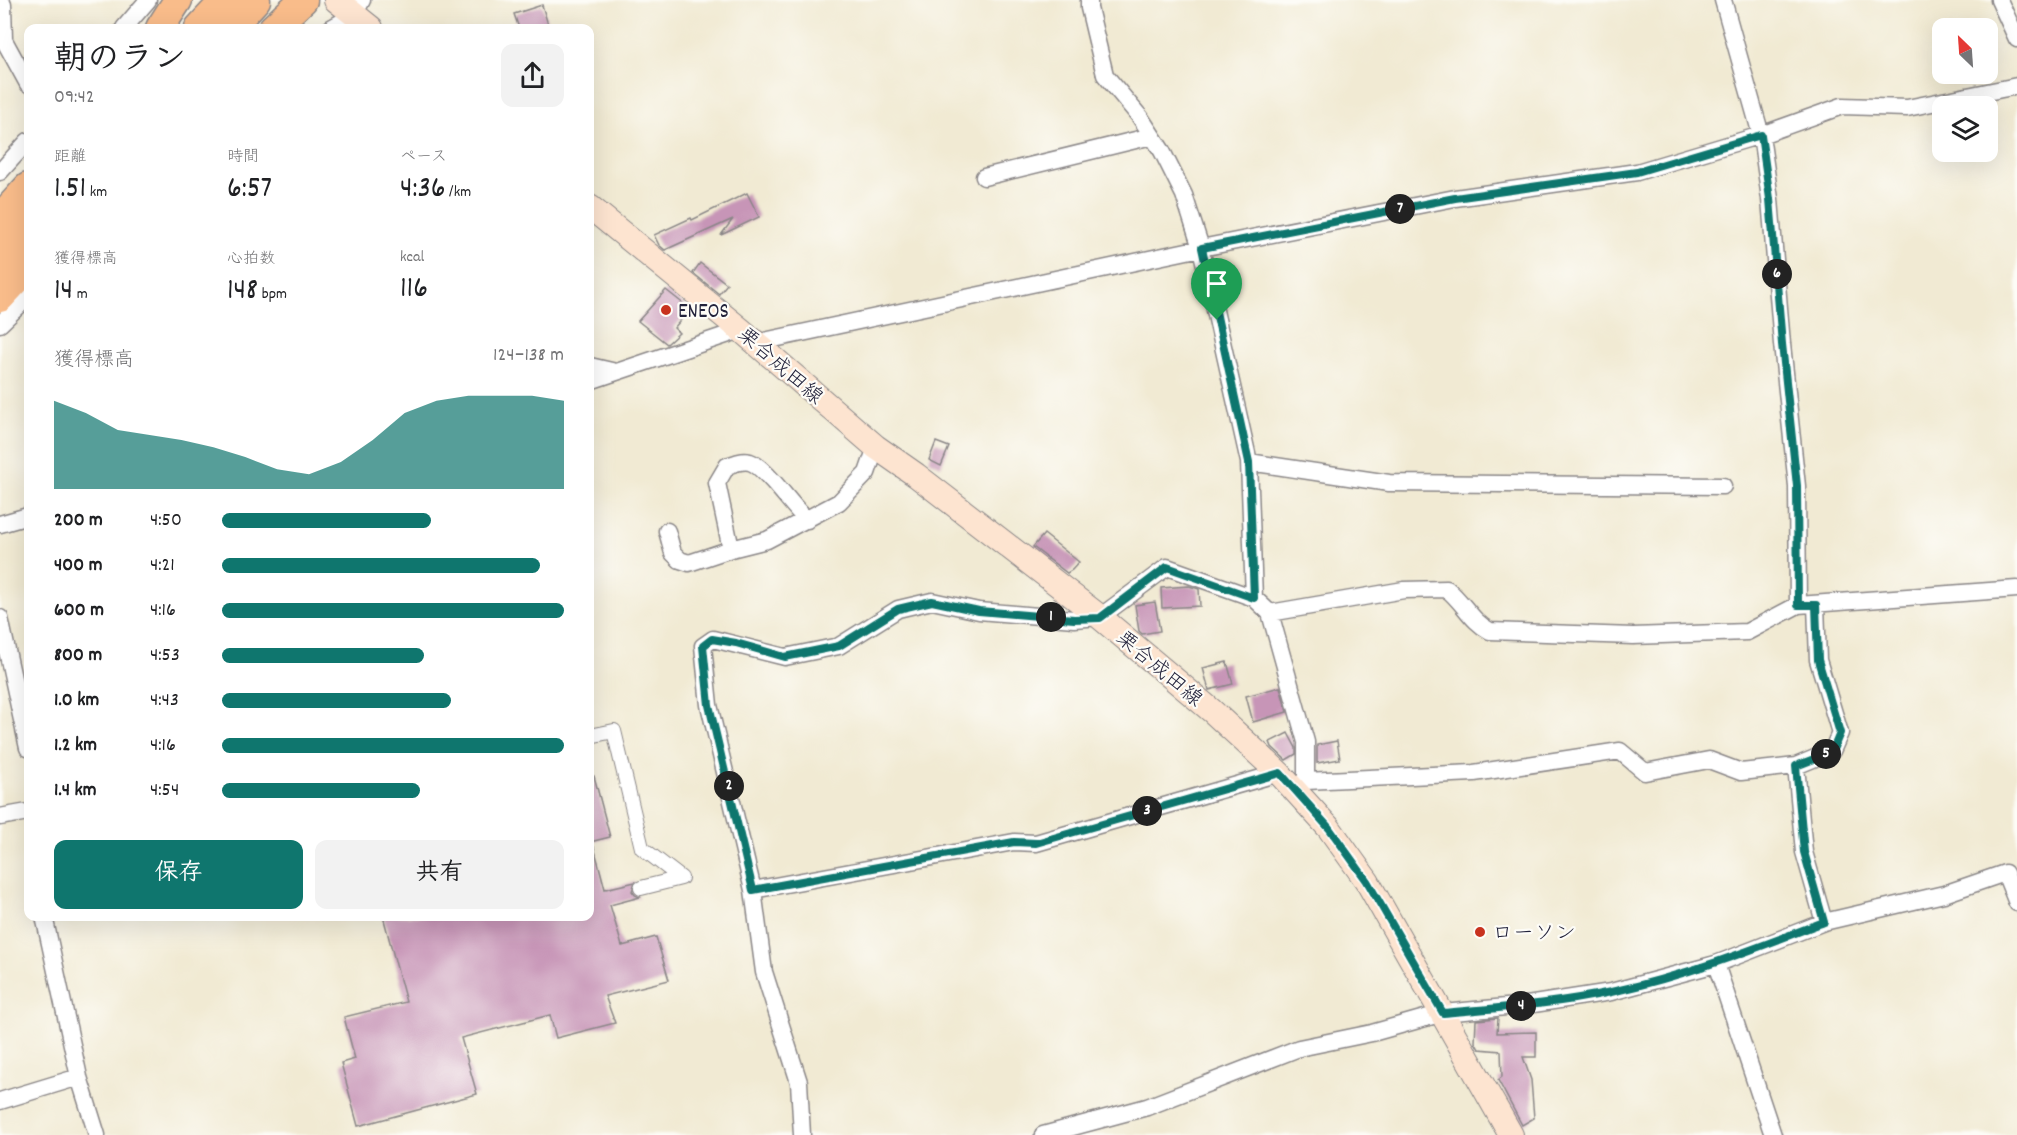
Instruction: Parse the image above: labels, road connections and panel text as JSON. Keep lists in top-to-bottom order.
{
  "streets": {
    "main road": ["栗合成田線"]
  },
  "places": ["ENEOS", "ローソン"],
  "north": "top left",
  "page": {
    "heading": ["朝のラン", "09:42"],
    "stats": [
      ["距離", "1.51 km"],
      ["時間", "6:57"],
      ["ペース", "4:36 /km"],
      ["獲得標高", "14 m"],
      ["心拍数", "148 bpm"],
      ["kcal", "116"]
    ],
    "pins": [
      "7",
      "6",
      "1",
      "5",
      "2",
      "3",
      "4"
    ],
    "chart": ["獲得標高", "124–138 m"],
    "list": [
      {
        "name": "200 m",
        "note": "4:50"
      },
      {
        "name": "400 m",
        "note": "4:21"
      },
      {
        "name": "600 m",
        "note": "4:16"
      },
      {
        "name": "800 m",
        "note": "4:53"
      },
      {
        "name": "1.0 km",
        "note": "4:43"
      },
      {
        "name": "1.2 km",
        "note": "4:16"
      },
      {
        "name": "1.4 km",
        "note": "4:54"
      }
    ],
    "buttons": ["保存", "共有"]
  }
}
